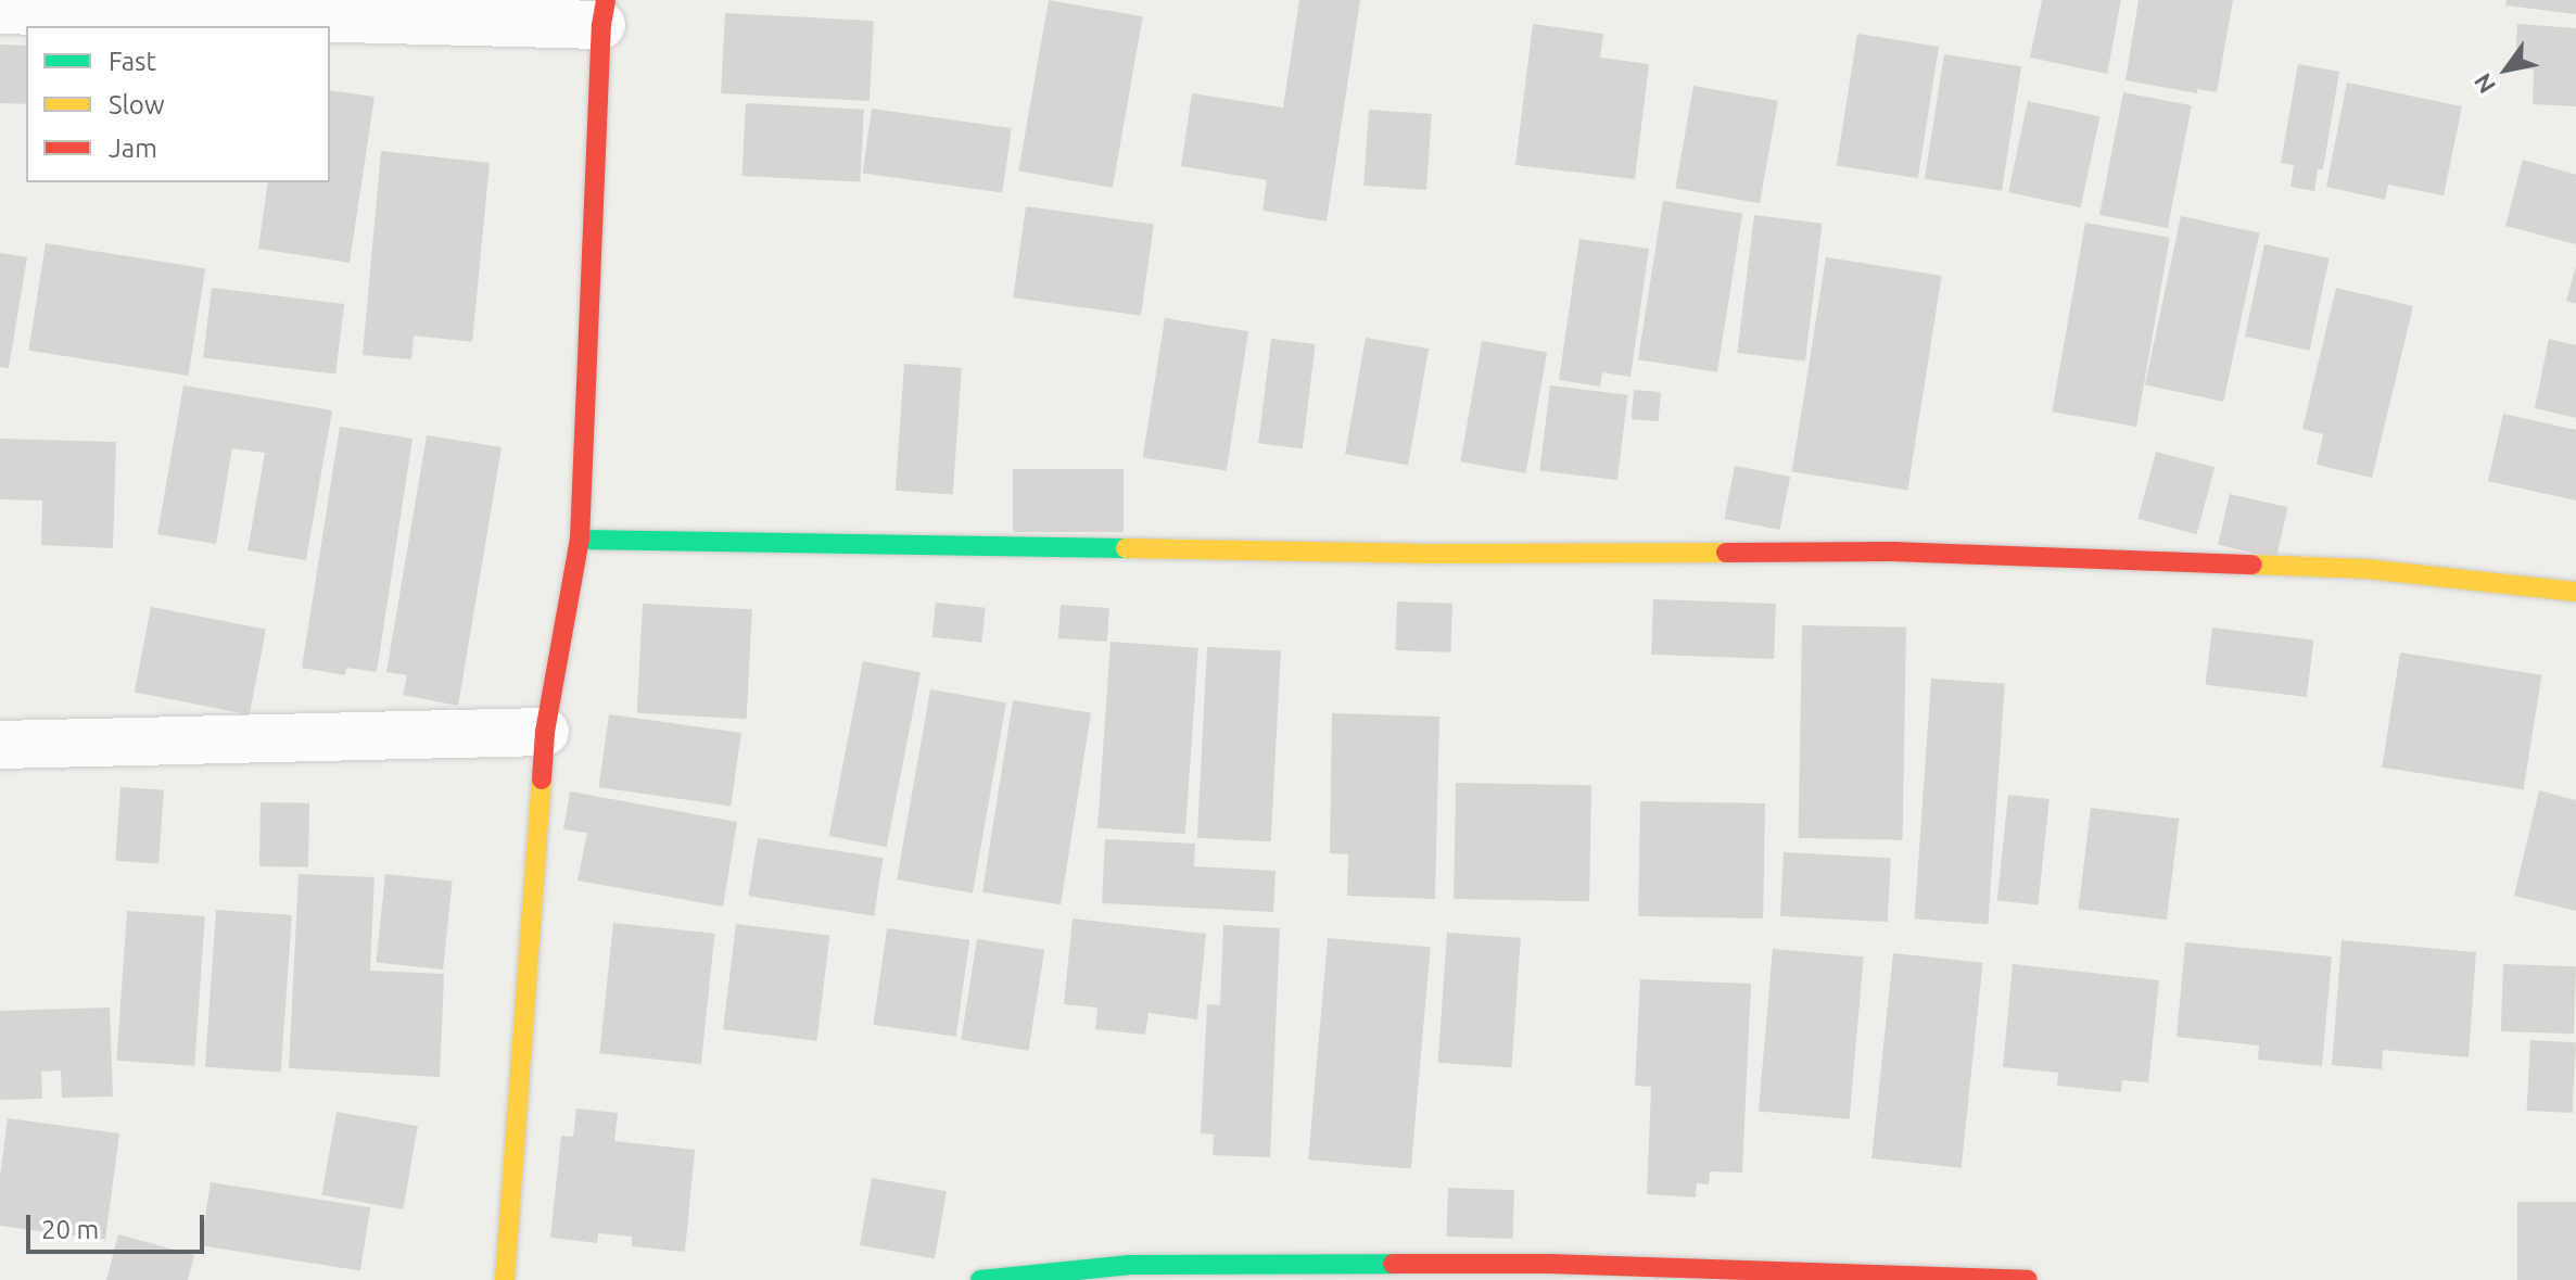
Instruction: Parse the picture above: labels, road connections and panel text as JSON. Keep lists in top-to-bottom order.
{
  "legend": ["Fast", "Slow", "Jam"],
  "scale_bar": "20 m",
  "north": "bottom left"
}
